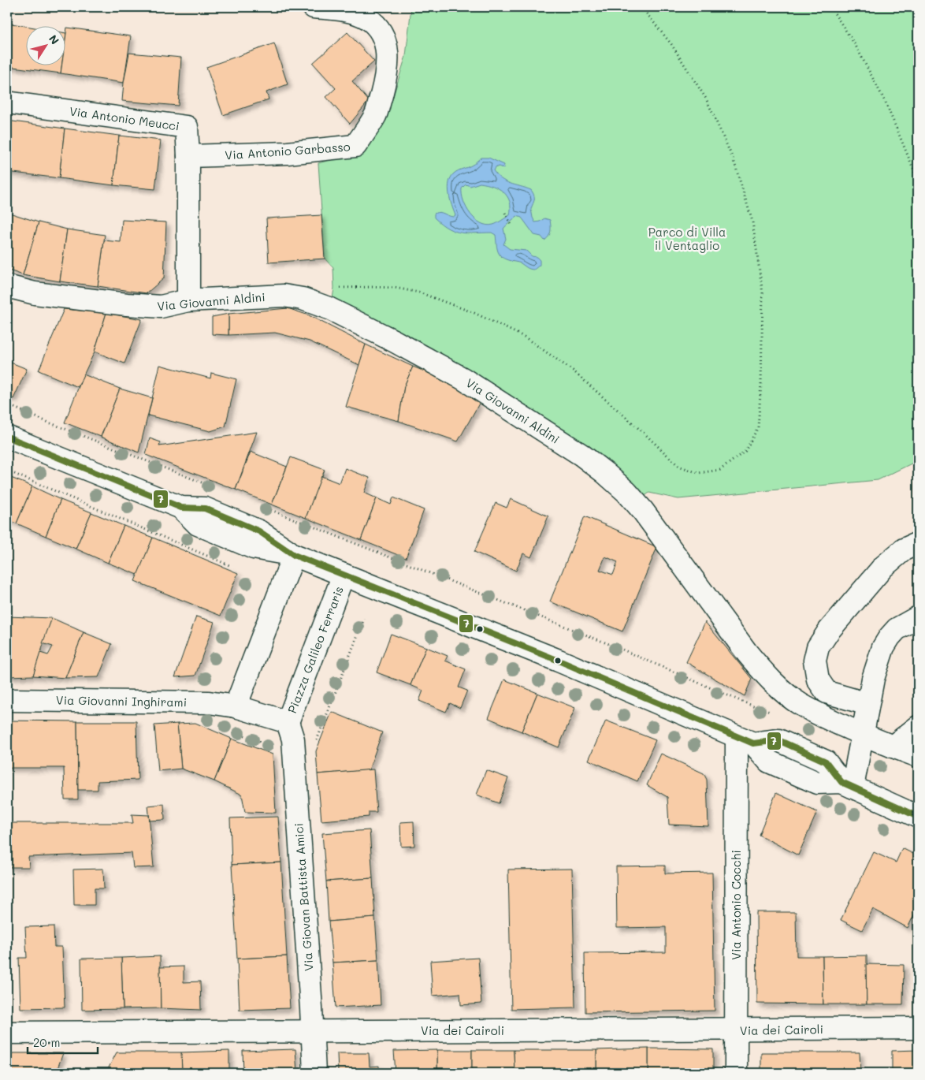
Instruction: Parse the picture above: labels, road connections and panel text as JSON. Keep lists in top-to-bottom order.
{
  "streets": {
    "street": [
      "Via Antonio Meucci",
      "Via Antonio Garbasso",
      "Via Giovanni Aldini",
      "Piazza Galileo Ferraris",
      "Via Giovanni Inghirami",
      "Via Giovan Battista Amici",
      "Via Antonio Cocchi",
      "Via dei Cairoli"
    ]
  },
  "crossings": [
    ["Via Antonio Meucci", "Via Antonio Garbasso"],
    ["Via Antonio Meucci", "Via Giovanni Aldini"],
    ["Piazza Galileo Ferraris", "Via Giovanni Inghirami"],
    ["Piazza Galileo Ferraris", "Via Giovan Battista Amici"],
    ["Via Giovan Battista Amici", "Via dei Cairoli"],
    ["Via Antonio Cocchi", "Via dei Cairoli"]
  ],
  "parks": ["Parco di Villa il Ventaglio"],
  "lines": ["transit line 7"],
  "scale_bar": "20 m",
  "north": "top right"
}
